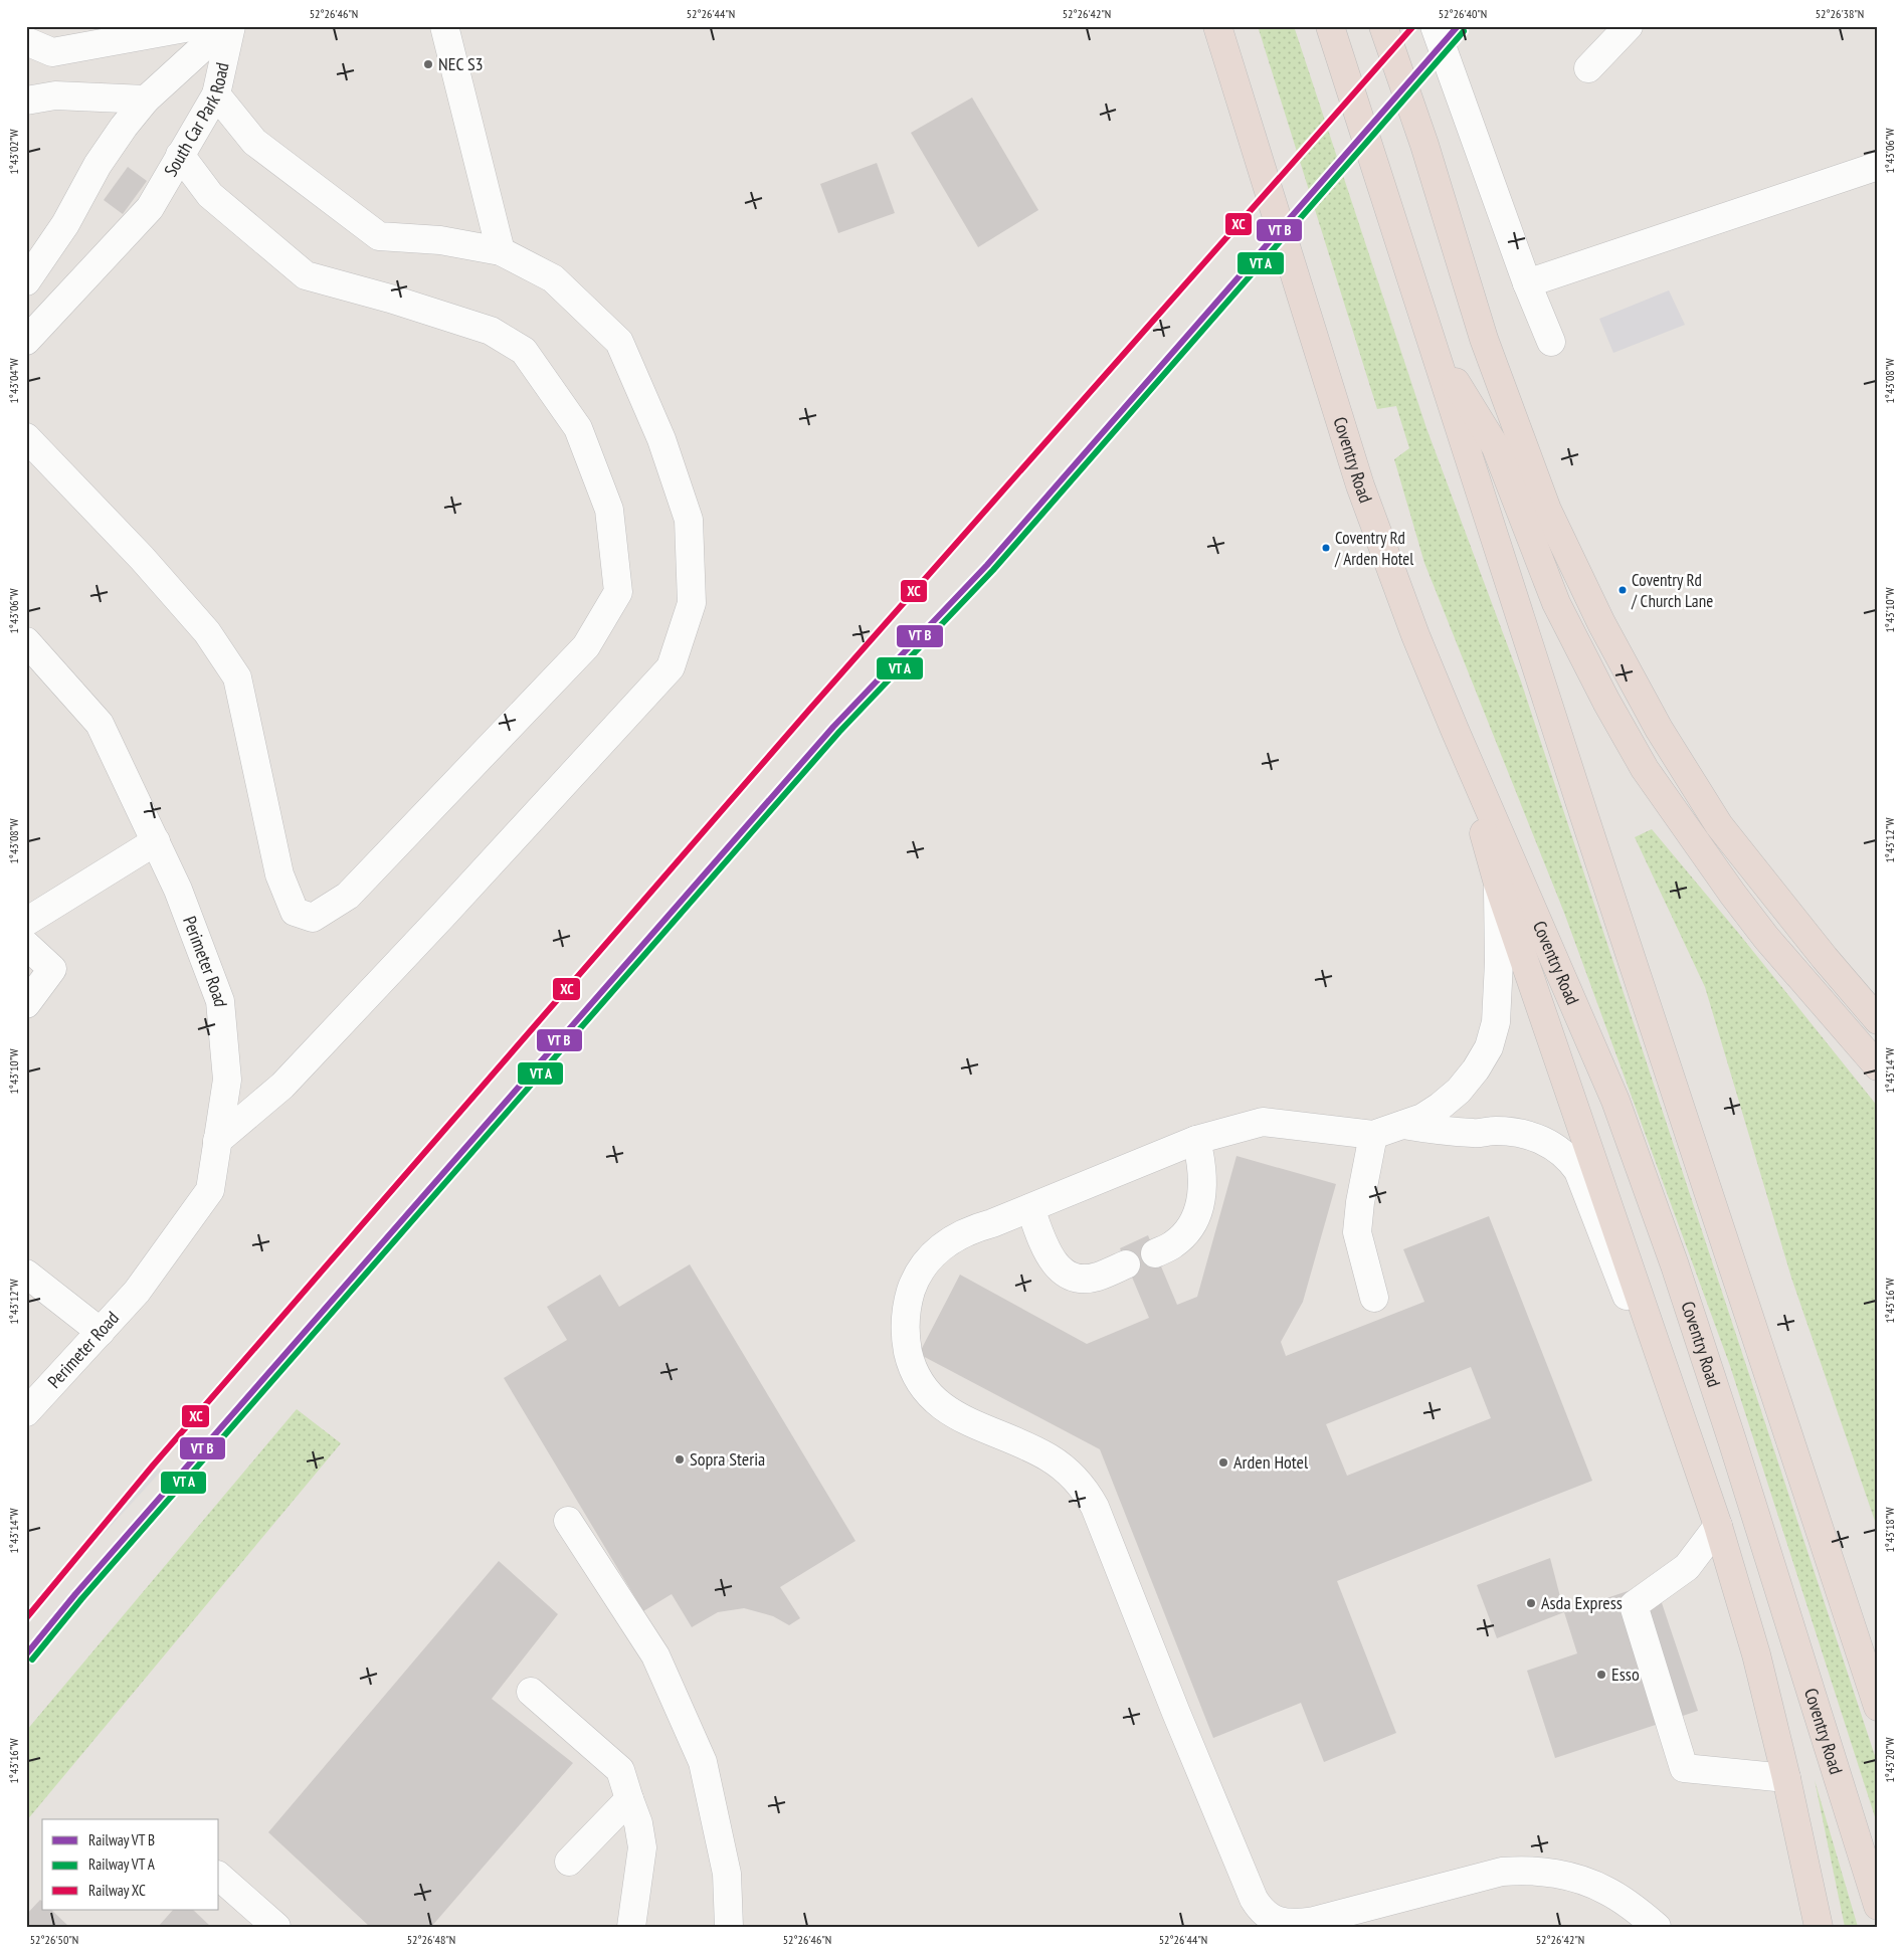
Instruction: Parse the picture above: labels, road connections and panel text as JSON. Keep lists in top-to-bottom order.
{
  "streets": {
    "highway": ["Coventry Road"],
    "lane": ["South Car Park Road", "Perimeter Road"]
  },
  "places": [
    "NEC S3",
    "Coventry Rd / Arden Hotel",
    "Coventry Rd / Church Lane",
    "Sopra Steria",
    "Arden Hotel",
    "Asda Express",
    "Esso"
  ],
  "lines": ["rail line XC"],
  "legend": ["Railway VT B", "Railway VT A", "Railway XC"],
  "coordinates": [
    "52°26'46\"N",
    "52°26'44\"N",
    "52°26'42\"N",
    "52°26'40\"N",
    "52°26'38\"N",
    "1°43'06\"W",
    "1°43'02\"W",
    "1°43'08\"W",
    "1°43'04\"W",
    "1°43'10\"W",
    "1°43'12\"W",
    "1°43'14\"W",
    "1°43'16\"W",
    "1°43'18\"W",
    "1°43'20\"W",
    "52°26'50\"N",
    "52°26'48\"N"
  ]
}
